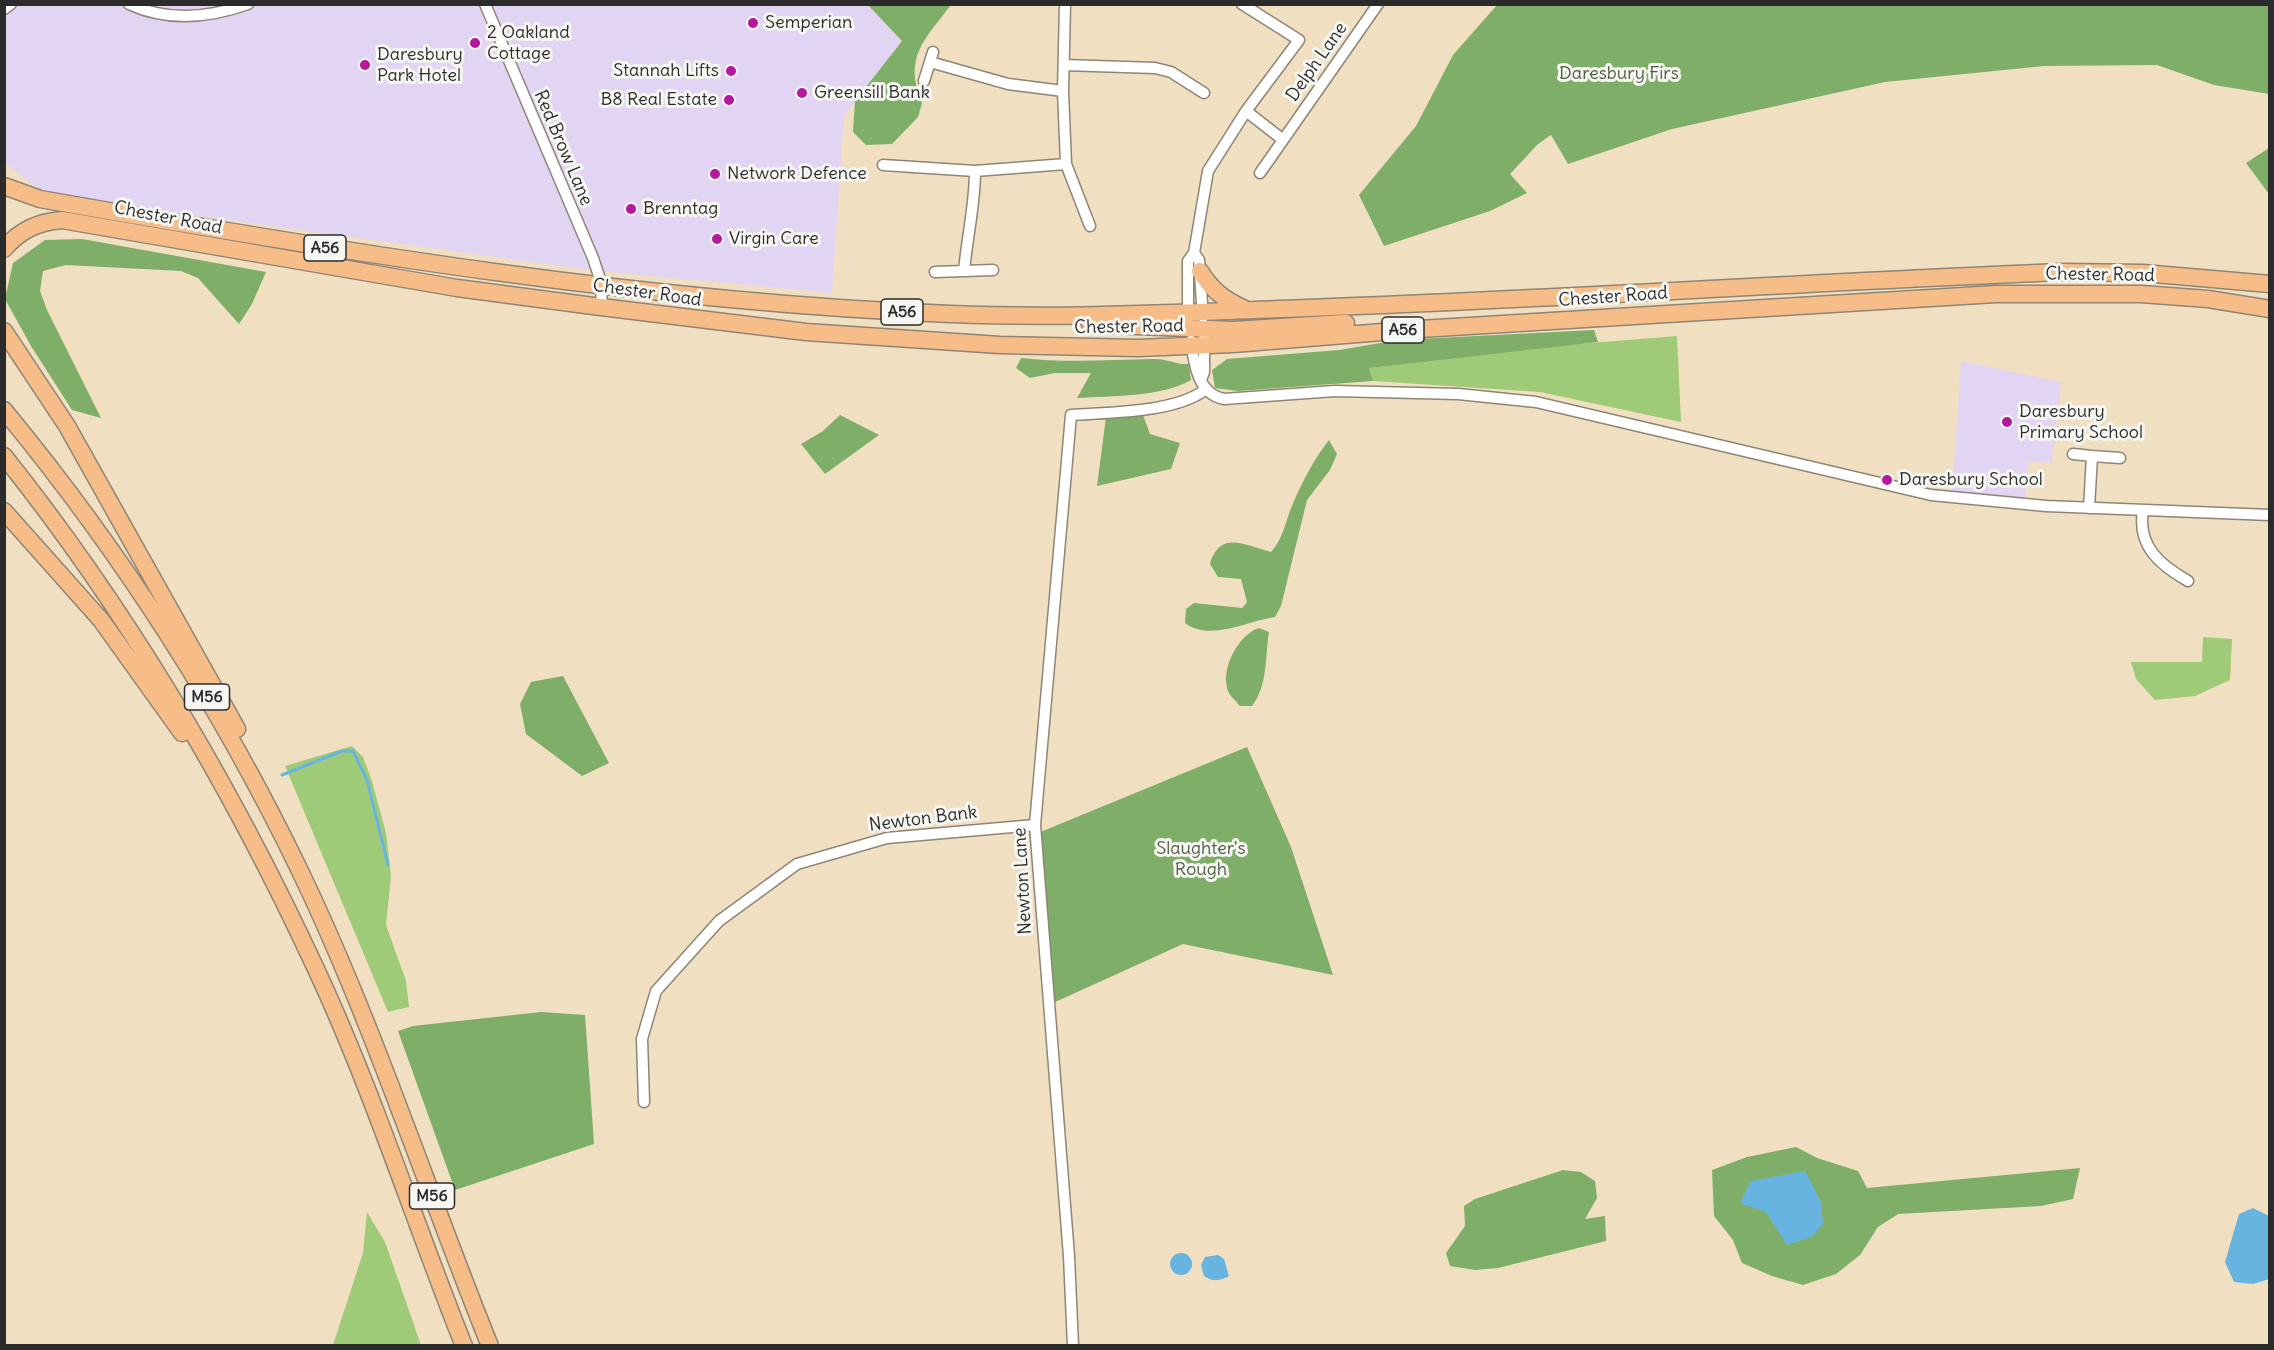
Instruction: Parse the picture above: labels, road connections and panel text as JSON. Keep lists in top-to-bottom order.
{
  "streets": {
    "highway": ["Chester Road", "A56", "M56"],
    "street": [
      "Delph Lane",
      "Red Brow Lane",
      "Newton Bank",
      "Newton Lane"
    ]
  },
  "crossings": [
    ["Delph Lane", "Chester Road"],
    ["Delph Lane", "Newton Lane"],
    ["Red Brow Lane", "Chester Road"],
    ["Newton Bank", "Newton Lane"]
  ],
  "parks": ["Daresbury Firs", "Slaughter's Rough"],
  "places": [
    "Semperian",
    "2 Oakland Cottage",
    "Daresbury Park Hotel",
    "Stannah Lifts",
    "Greensill Bank",
    "B8 Real Estate",
    "Network Defence",
    "Brenntag",
    "Virgin Care",
    "Daresbury Primary School",
    "Daresbury School"
  ]
}
